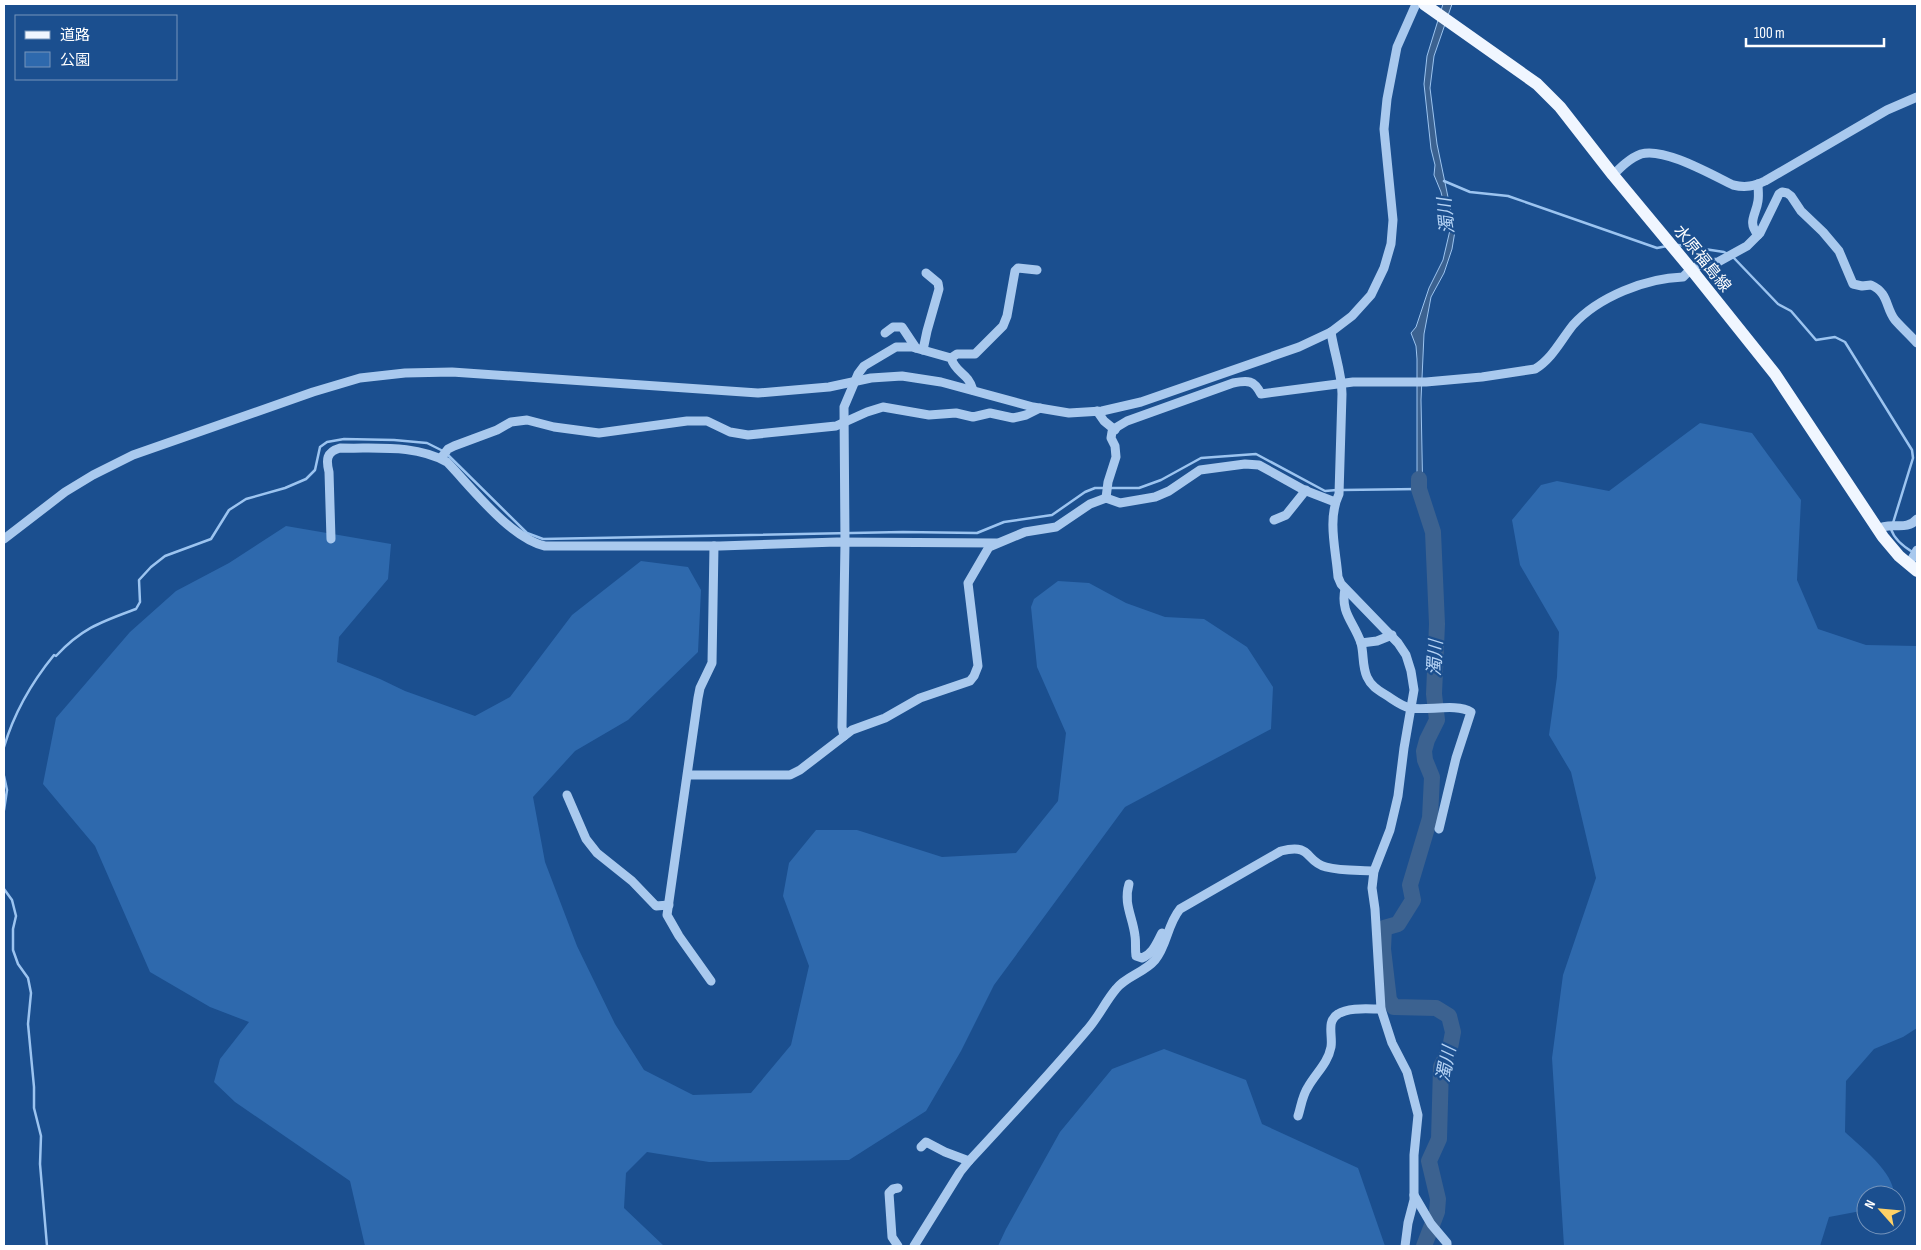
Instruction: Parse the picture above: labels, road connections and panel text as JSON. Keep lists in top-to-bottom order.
{
  "streets": {
    "main road": ["水原福島線"]
  },
  "water": ["濁川"],
  "legend": ["道路", "公園"],
  "scale_bar": "100 m",
  "north": "top left"
}
